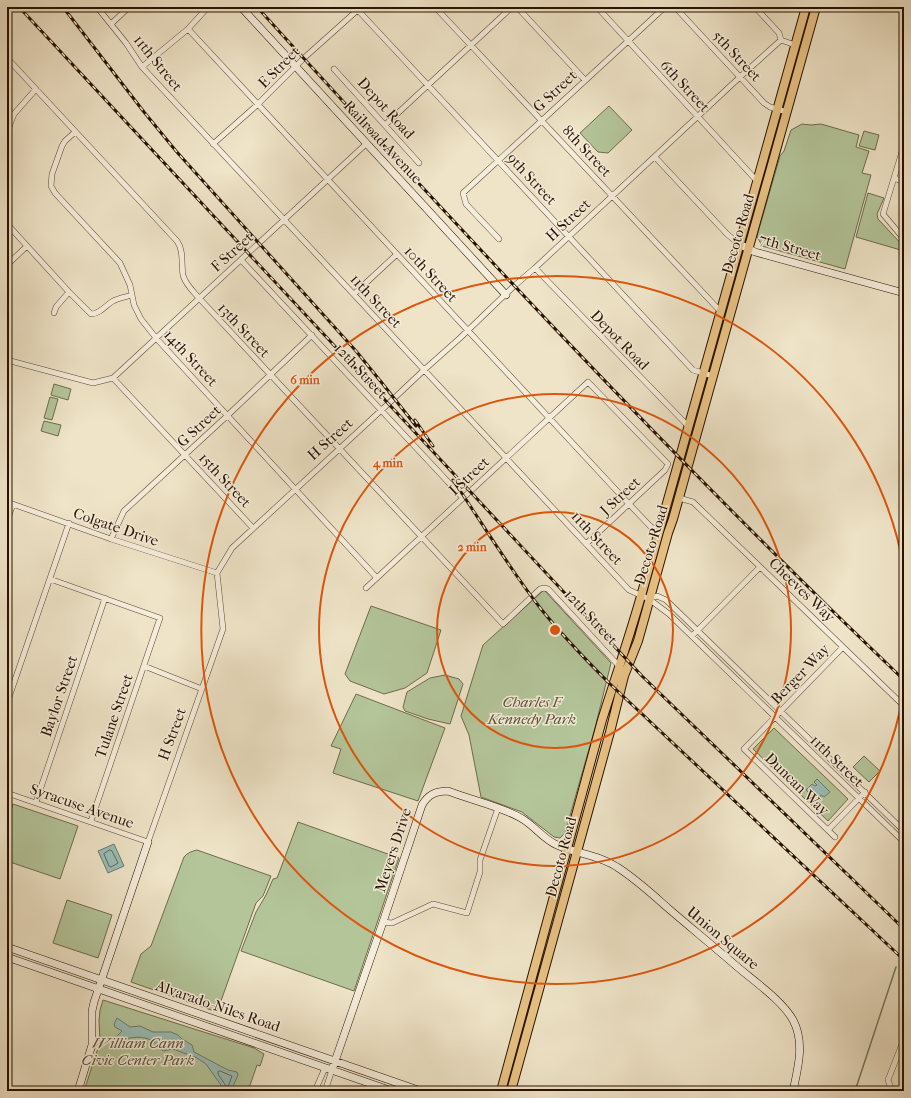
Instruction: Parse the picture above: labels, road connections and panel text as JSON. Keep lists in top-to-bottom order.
{
  "streets": {
    "main road": ["Decoto Road"],
    "street": [
      "5th Street",
      "11th Street",
      "E Street",
      "6th Street",
      "G Street",
      "Depot Road",
      "Railroad Avenue",
      "8th Street",
      "9th Street",
      "H Street",
      "7th Street",
      "F Street",
      "10th Street",
      "13th Street",
      "14th Street",
      "12th Street",
      "I Street",
      "15th Street",
      "J Street",
      "Colgate Drive",
      "Cheeves Way",
      "Berger Way",
      "Baylor Street",
      "Tulane Street",
      "Duncan Way",
      "Syracuse Avenue",
      "Meyers Drive",
      "Union Square",
      "Alvarado-Niles Road"
    ]
  },
  "crossings": [
    ["5th Street", "H Street"],
    ["5th Street", "Decoto Road"],
    ["11th Street", "E Street"],
    ["11th Street", "H Street"],
    ["11th Street", "Decoto Road"],
    ["11th Street", "F Street"],
    ["11th Street", "I Street"],
    ["11th Street", "J Street"],
    ["11th Street", "Berger Way"],
    ["11th Street", "Duncan Way"],
    ["E Street", "Railroad Avenue"],
    ["E Street", "9th Street"],
    ["E Street", "10th Street"],
    ["6th Street", "G Street"],
    ["6th Street", "H Street"],
    ["6th Street", "Decoto Road"],
    ["G Street", "8th Street"],
    ["G Street", "9th Street"],
    ["G Street", "13th Street"],
    ["G Street", "14th Street"],
    ["G Street", "12th Street"],
    ["G Street", "15th Street"],
    ["G Street", "Colgate Drive"],
    ["Depot Road", "H Street"],
    ["Depot Road", "Decoto Road"],
    ["Railroad Avenue", "H Street"],
    ["Railroad Avenue", "F Street"],
    ["8th Street", "H Street"],
    ["8th Street", "Decoto Road"],
    ["9th Street", "H Street"],
    ["9th Street", "Decoto Road"],
    ["H Street", "7th Street"],
    ["H Street", "10th Street"],
    ["H Street", "13th Street"],
    ["H Street", "14th Street"],
    ["H Street", "12th Street"],
    ["H Street", "15th Street"],
    ["H Street", "Colgate Drive"],
    ["H Street", "Syracuse Avenue"],
    ["H Street", "Alvarado-Niles Road"],
    ["Decoto Road", "7th Street"],
    ["Decoto Road", "10th Street"],
    ["Decoto Road", "12th Street"],
    ["Decoto Road", "Cheeves Way"],
    ["Decoto Road", "Meyers Drive"],
    ["Decoto Road", "Union Square"],
    ["F Street", "10th Street"],
    ["F Street", "13th Street"],
    ["F Street", "14th Street"],
    ["F Street", "12th Street"],
    ["F Street", "15th Street"],
    ["10th Street", "I Street"],
    ["10th Street", "J Street"],
    ["13th Street", "14th Street"],
    ["13th Street", "12th Street"],
    ["13th Street", "I Street"],
    ["14th Street", "I Street"],
    ["12th Street", "I Street"],
    ["I Street", "J Street"],
    ["Cheeves Way", "Berger Way"],
    ["Berger Way", "Duncan Way"],
    ["Baylor Street", "Tulane Street"],
    ["Baylor Street", "Syracuse Avenue"],
    ["Tulane Street", "Syracuse Avenue"],
    ["Meyers Drive", "Union Square"],
    ["Meyers Drive", "Alvarado-Niles Road"]
  ],
  "parks": ["Charles F Kennedy Park", "William Cann Civic Center Park"],
  "rings": ["6 min", "4 min", "2 min"]
}
